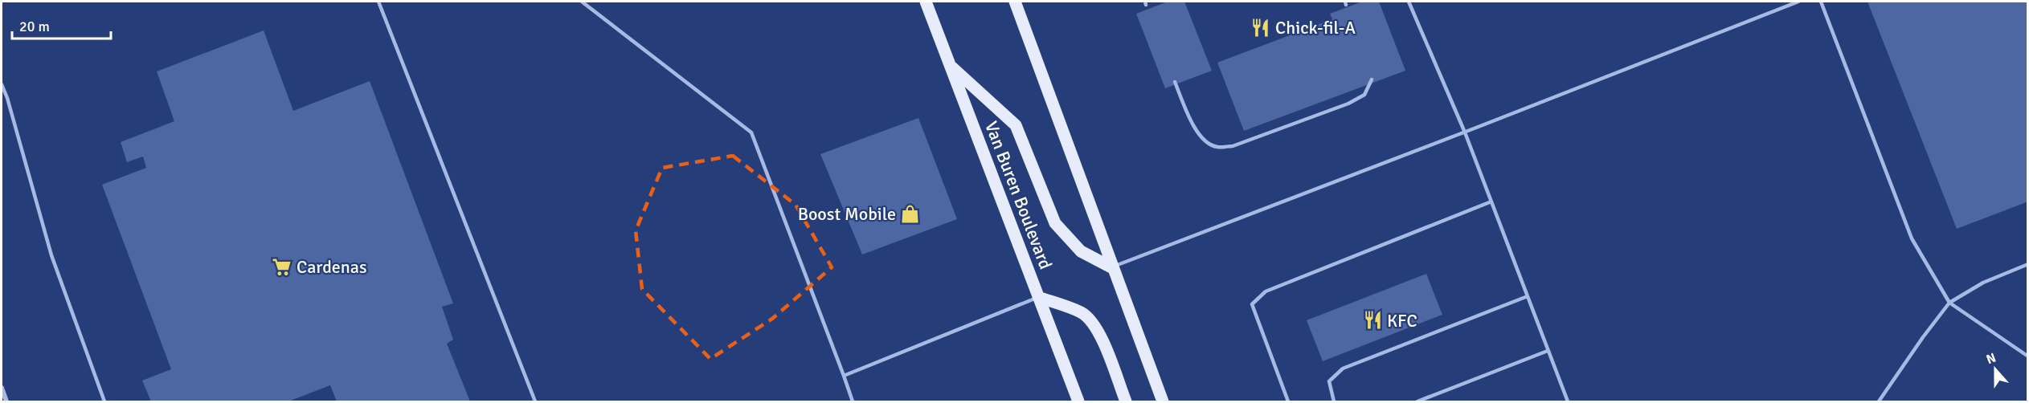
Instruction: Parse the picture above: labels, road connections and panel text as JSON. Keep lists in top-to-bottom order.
{
  "streets": {
    "main road": ["Van Buren Boulevard"]
  },
  "places": {
    "restaurant": ["Chick-fil-A", "KFC"],
    "shop": ["Boost Mobile"],
    "supermarket": ["Cardenas"]
  },
  "scale_bar": "20 m",
  "north": "top"
}
